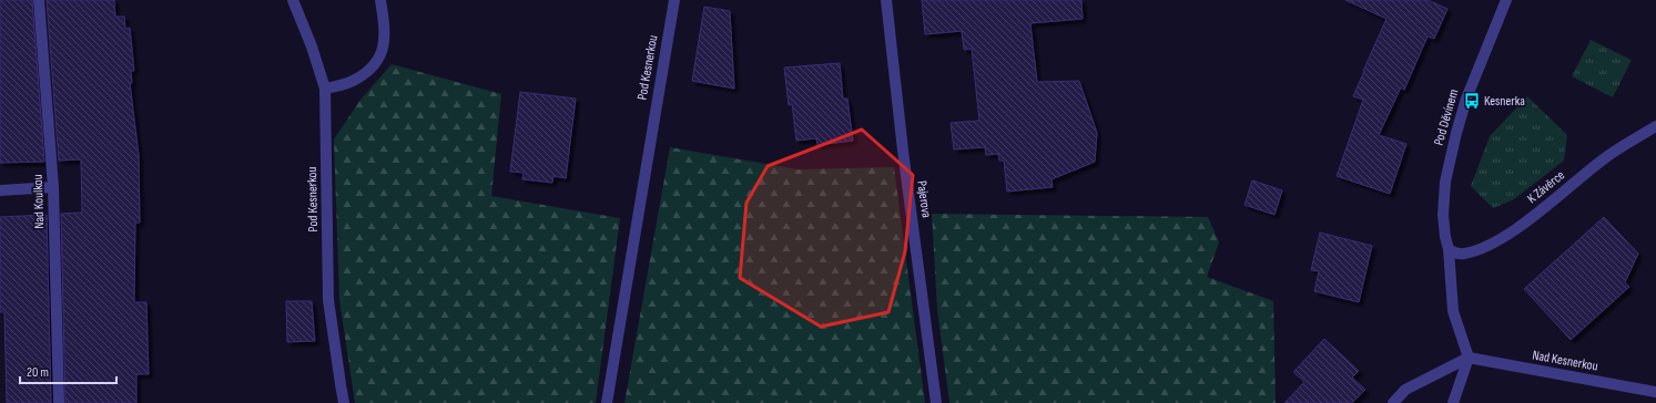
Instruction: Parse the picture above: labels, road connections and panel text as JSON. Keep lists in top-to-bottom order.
{
  "streets": {
    "street": [
      "Pod Kesnerkou",
      "Pod Děvínem",
      "K Závěrce",
      "Pajerova",
      "Nad Koulkou",
      "Nad Kesnerkou"
    ]
  },
  "crossings": [
    ["Pod Děvínem", "K Závěrce"],
    ["Pod Děvínem", "Nad Kesnerkou"]
  ],
  "places": {
    "bus stop": ["Kesnerka"]
  },
  "scale_bar": "20 m"
}
